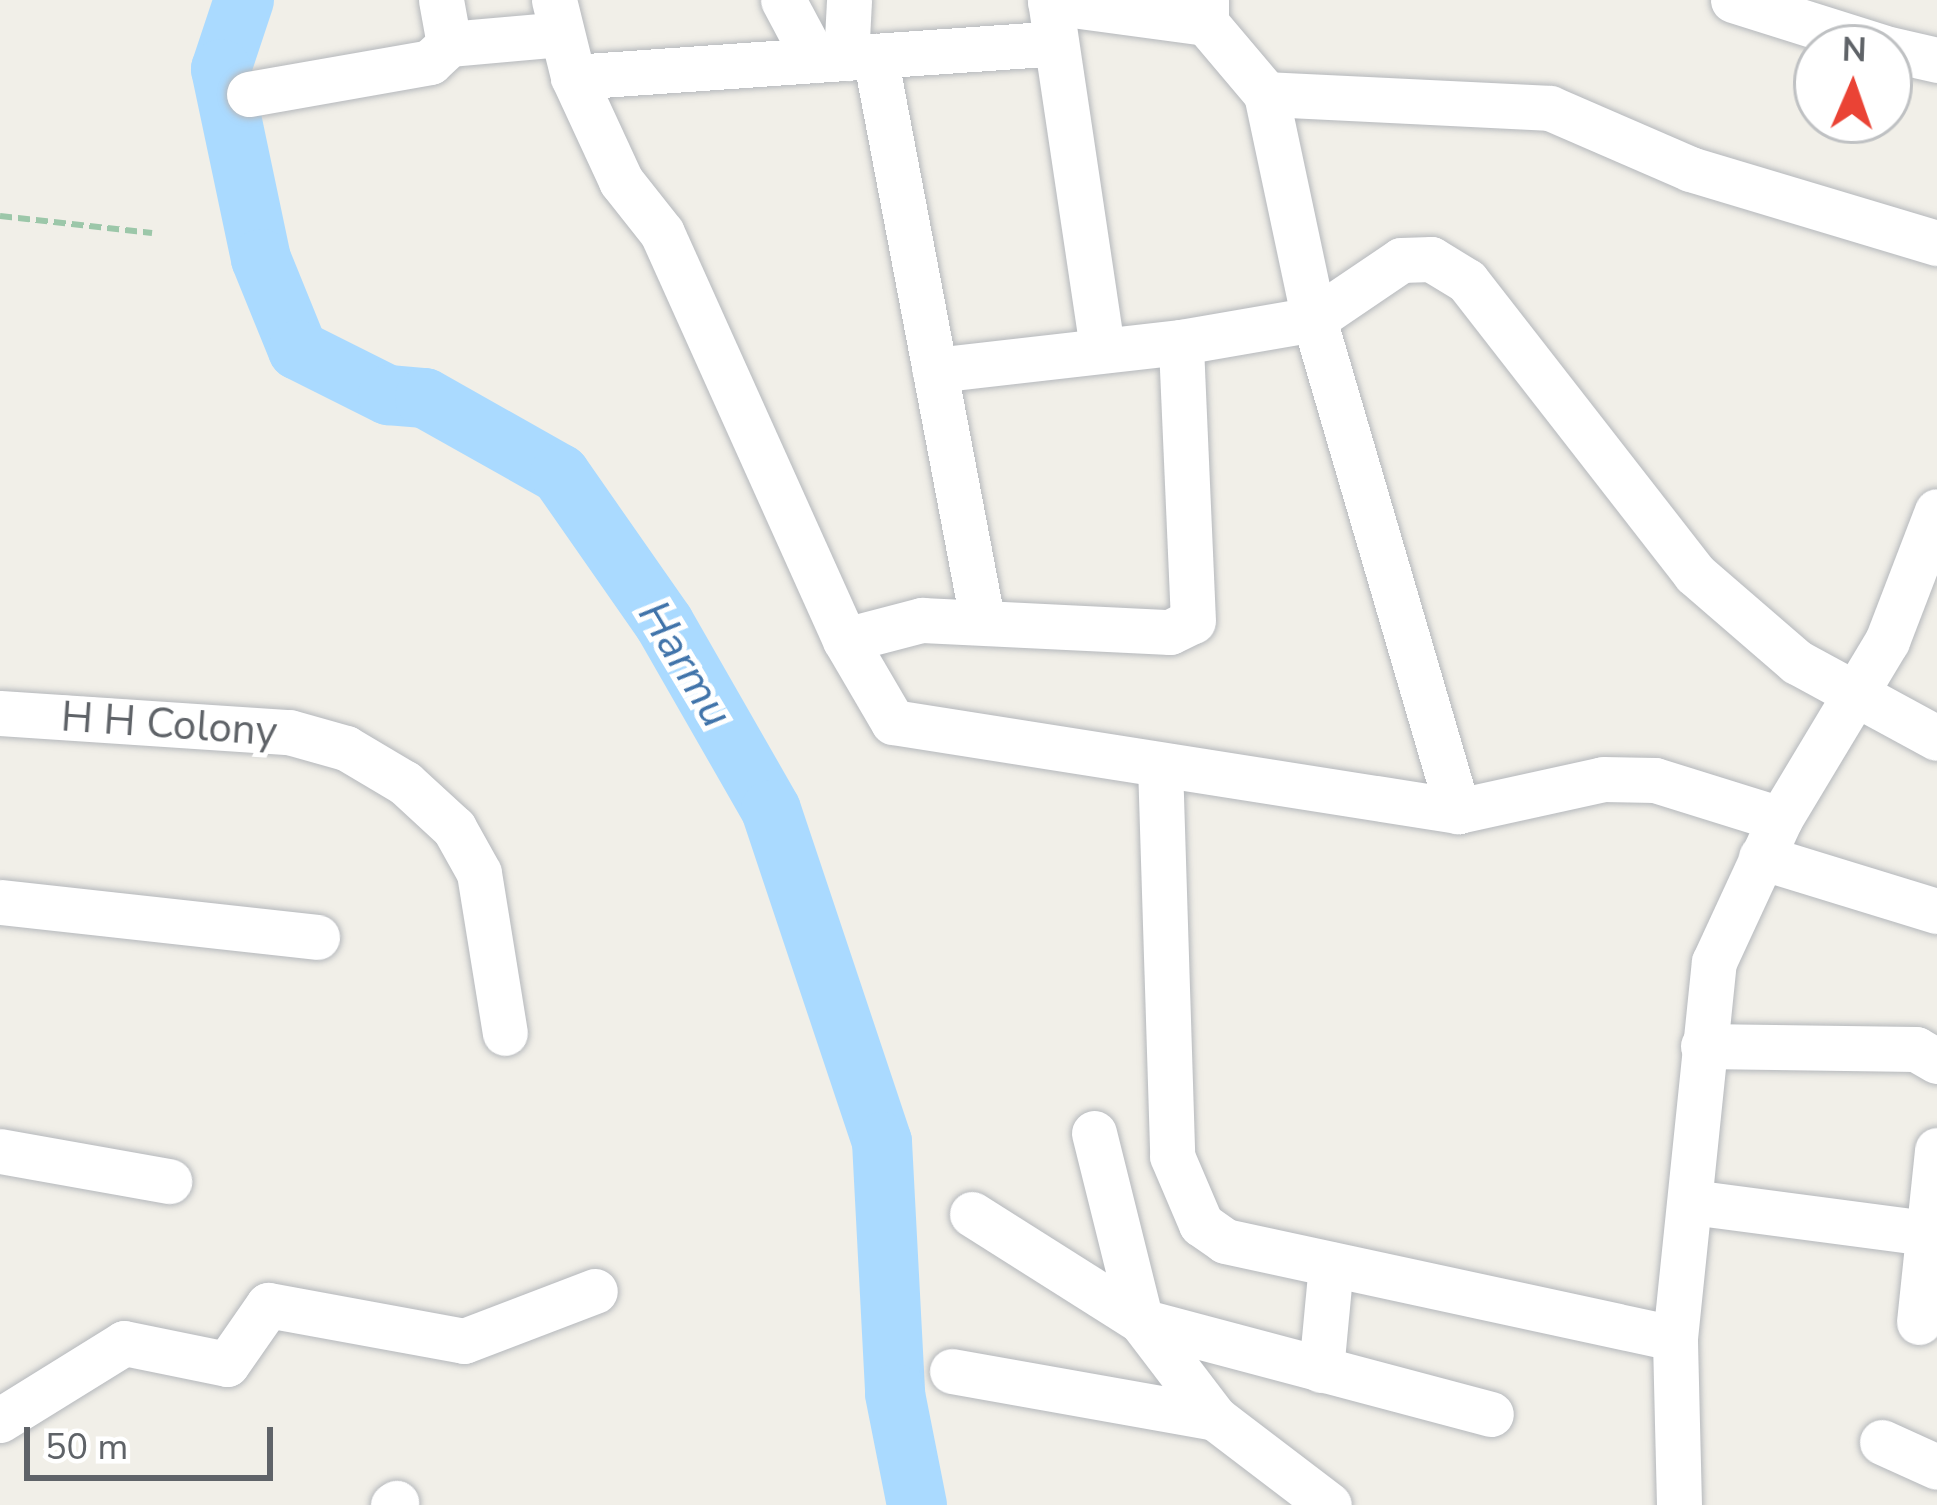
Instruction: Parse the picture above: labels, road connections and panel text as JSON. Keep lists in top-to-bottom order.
{
  "streets": {
    "street": ["H H Colony"]
  },
  "water": ["Harmu"],
  "scale_bar": "50 m",
  "north": "top"
}
